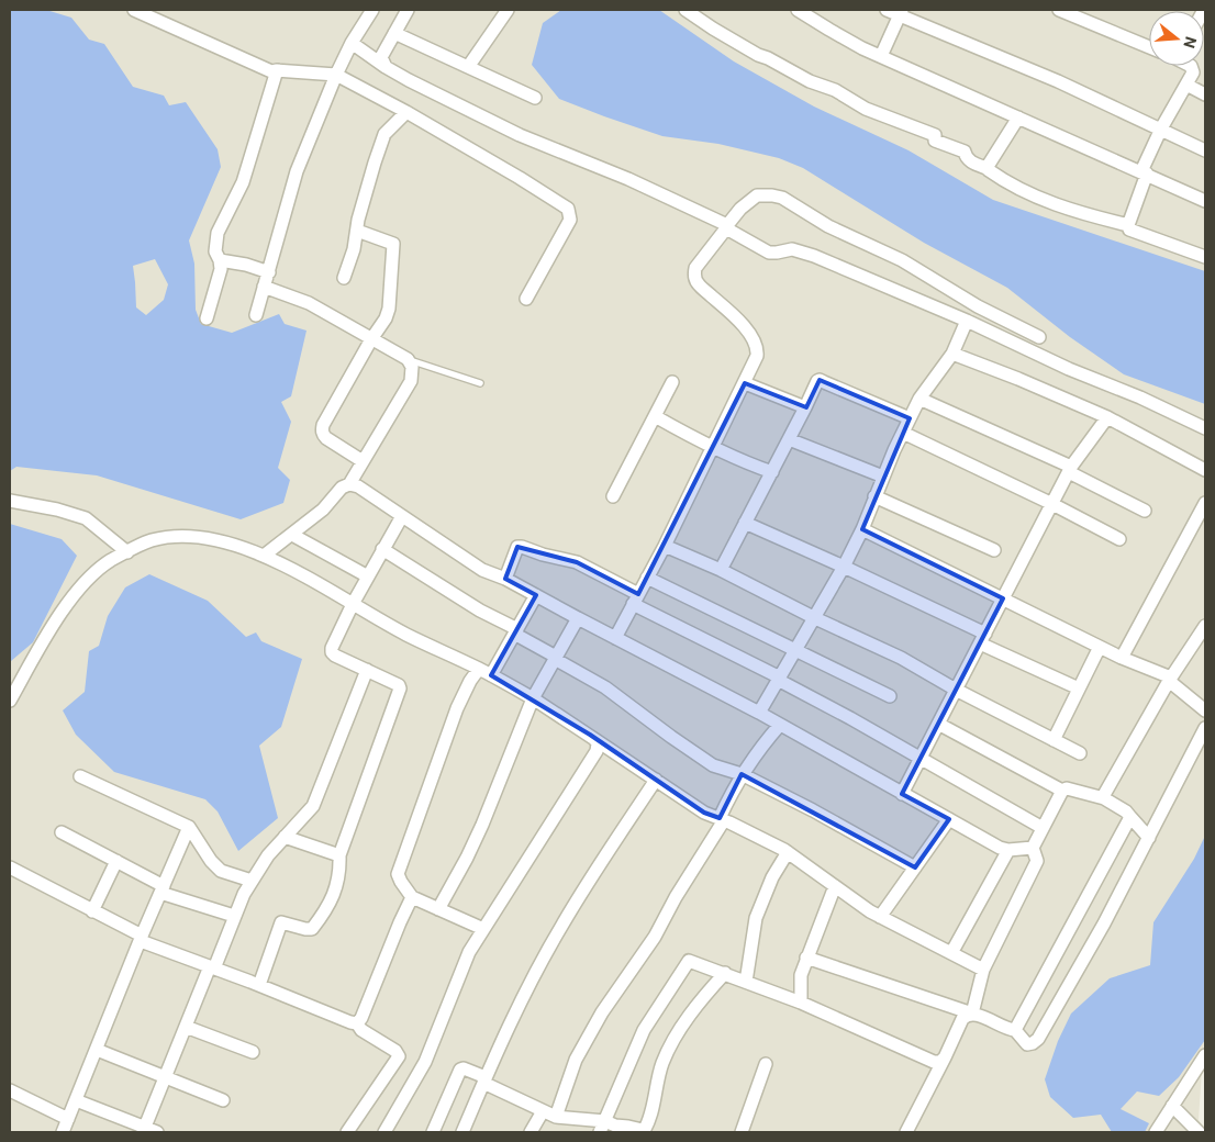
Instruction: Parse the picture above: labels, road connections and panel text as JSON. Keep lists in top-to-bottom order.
{
  "north": "right"
}
